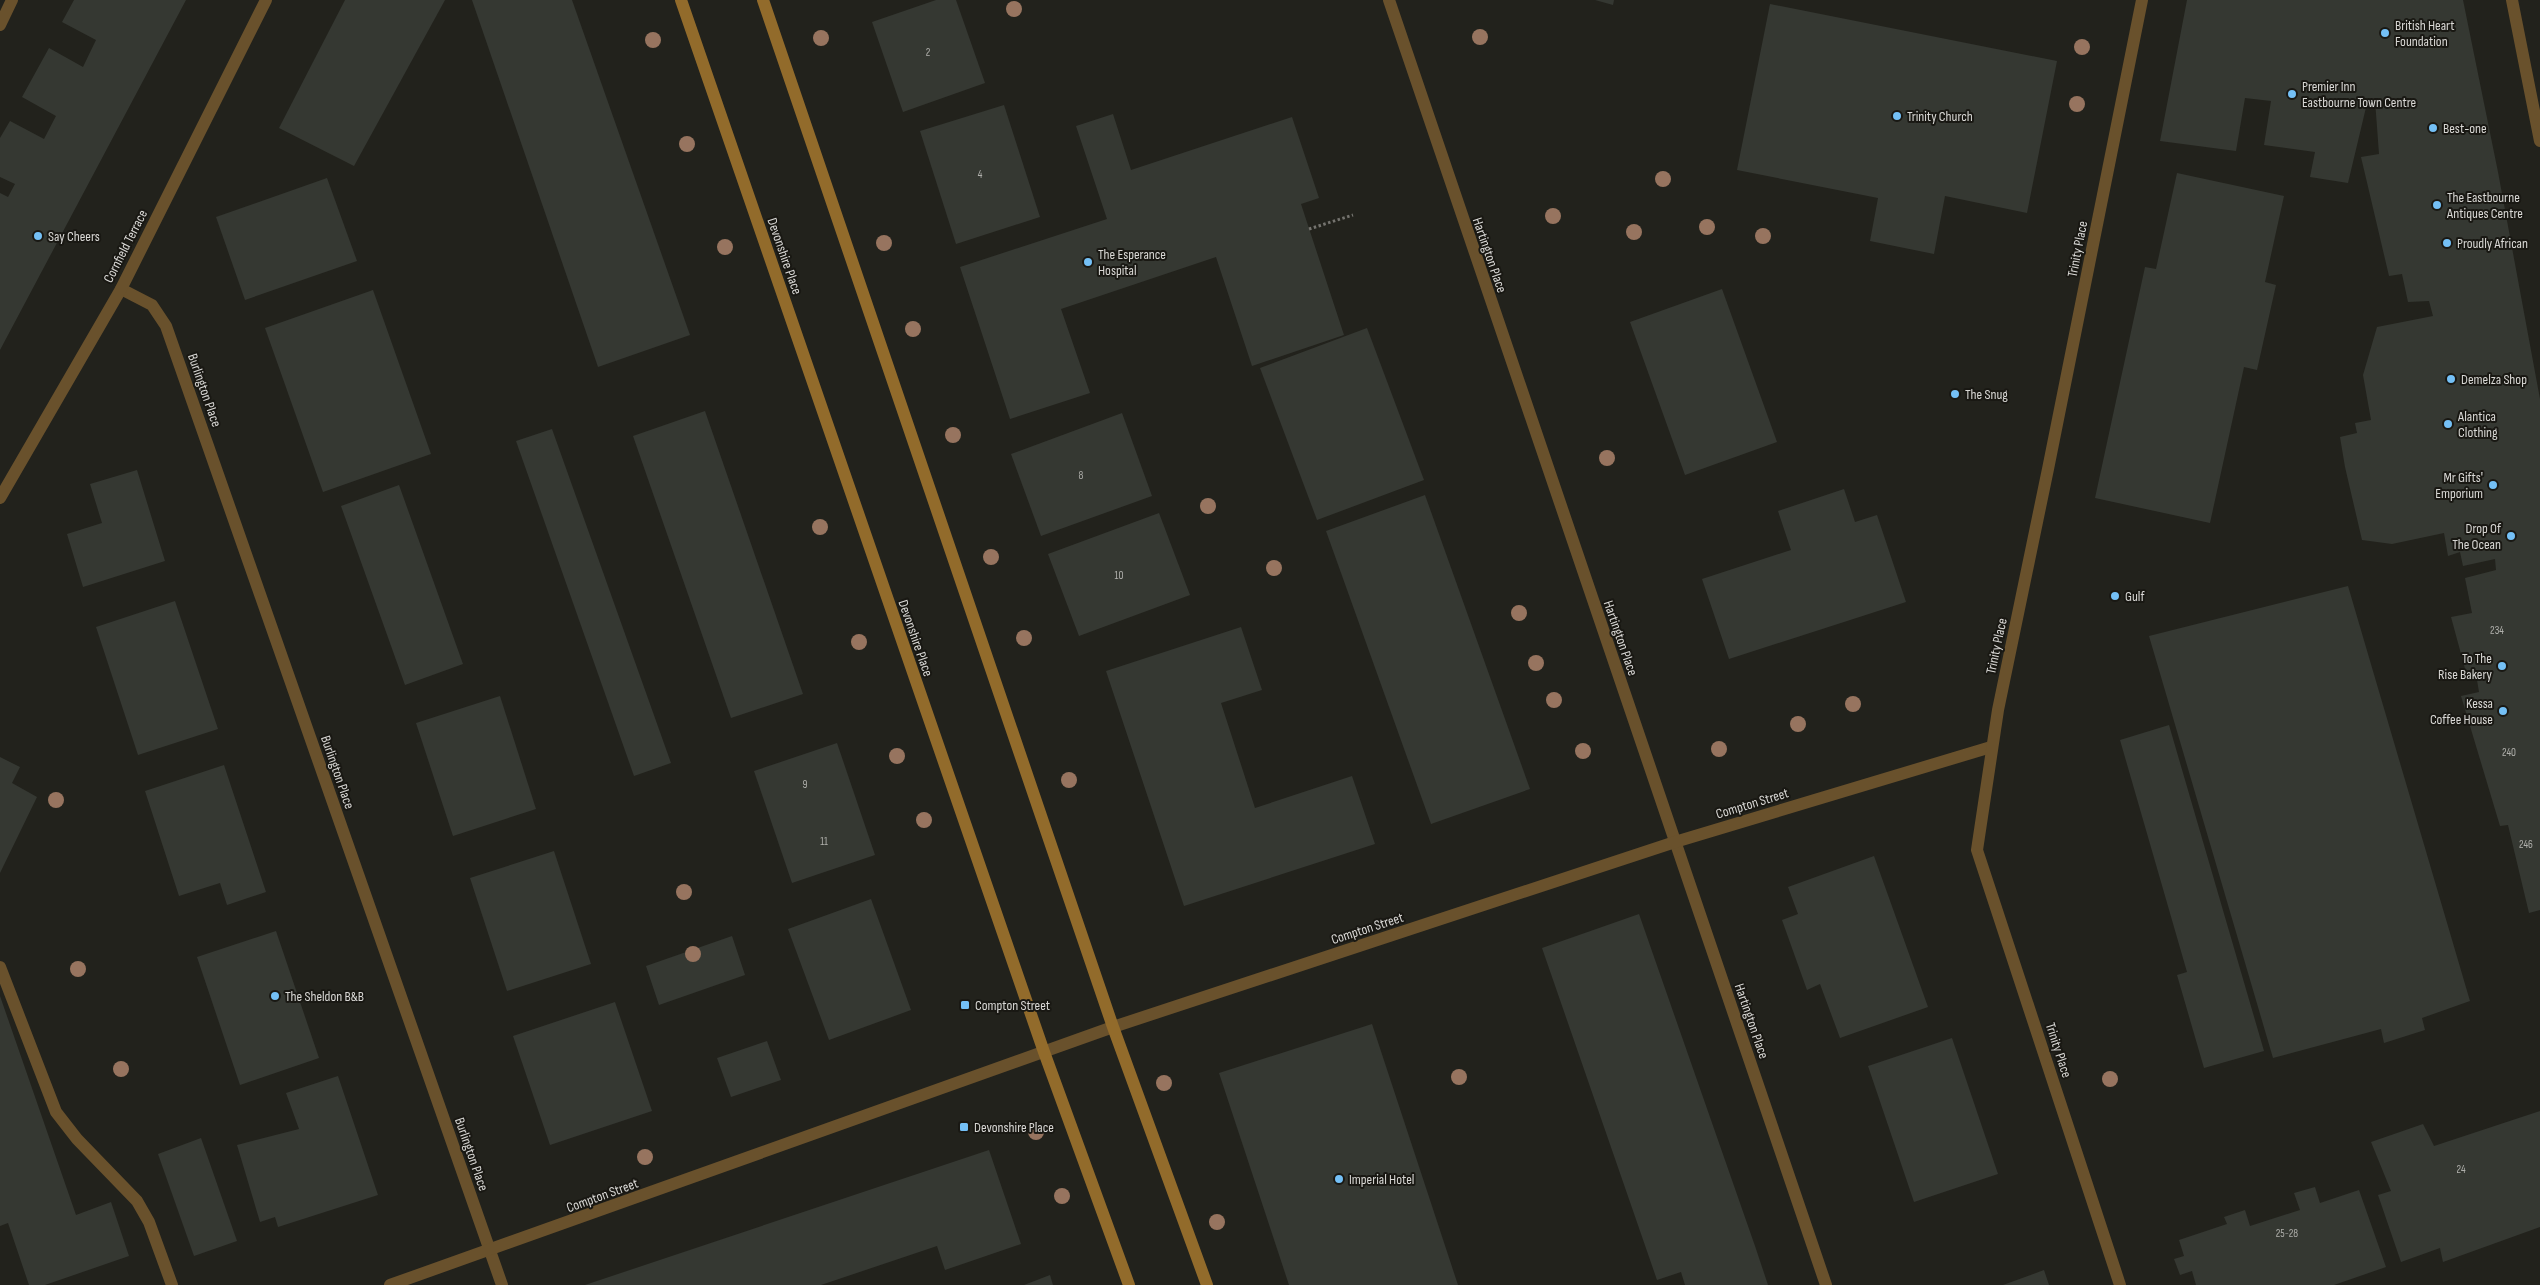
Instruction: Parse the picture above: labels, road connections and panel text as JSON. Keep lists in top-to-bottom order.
{
  "streets": {
    "main road": ["Devonshire Place"],
    "street": [
      "Cornfield Terrace",
      "Trinity Place",
      "Hartington Place",
      "Burlington Place",
      "Compton Street"
    ]
  },
  "crossings": [
    ["Cornfield Terrace", "Burlington Place"],
    ["Trinity Place", "Compton Street"],
    ["Hartington Place", "Compton Street"],
    ["Devonshire Place", "Compton Street"],
    ["Burlington Place", "Compton Street"]
  ],
  "places": {
    "other": [
      "British Heart Foundation",
      "Premier Inn Eastbourne Town Centre",
      "Trinity Church",
      "Best-one",
      "The Eastbourne Antiques Centre",
      "Say Cheers",
      "Proudly African",
      "The Esperance Hospital",
      "Demelza Shop",
      "The Snug",
      "Alantica Clothing",
      "Mr Gifts' Emporium",
      "Drop Of The Ocean",
      "Gulf",
      "To The Rise Bakery",
      "Kessa Coffee House",
      "The Sheldon B&B",
      "Imperial Hotel"
    ],
    "transit": ["Compton Street", "Devonshire Place"]
  },
  "house_numbers": [
    "2",
    "4",
    "8",
    "10",
    "234",
    "240",
    "9",
    "11",
    "246",
    "24",
    "25-28"
  ]
}
